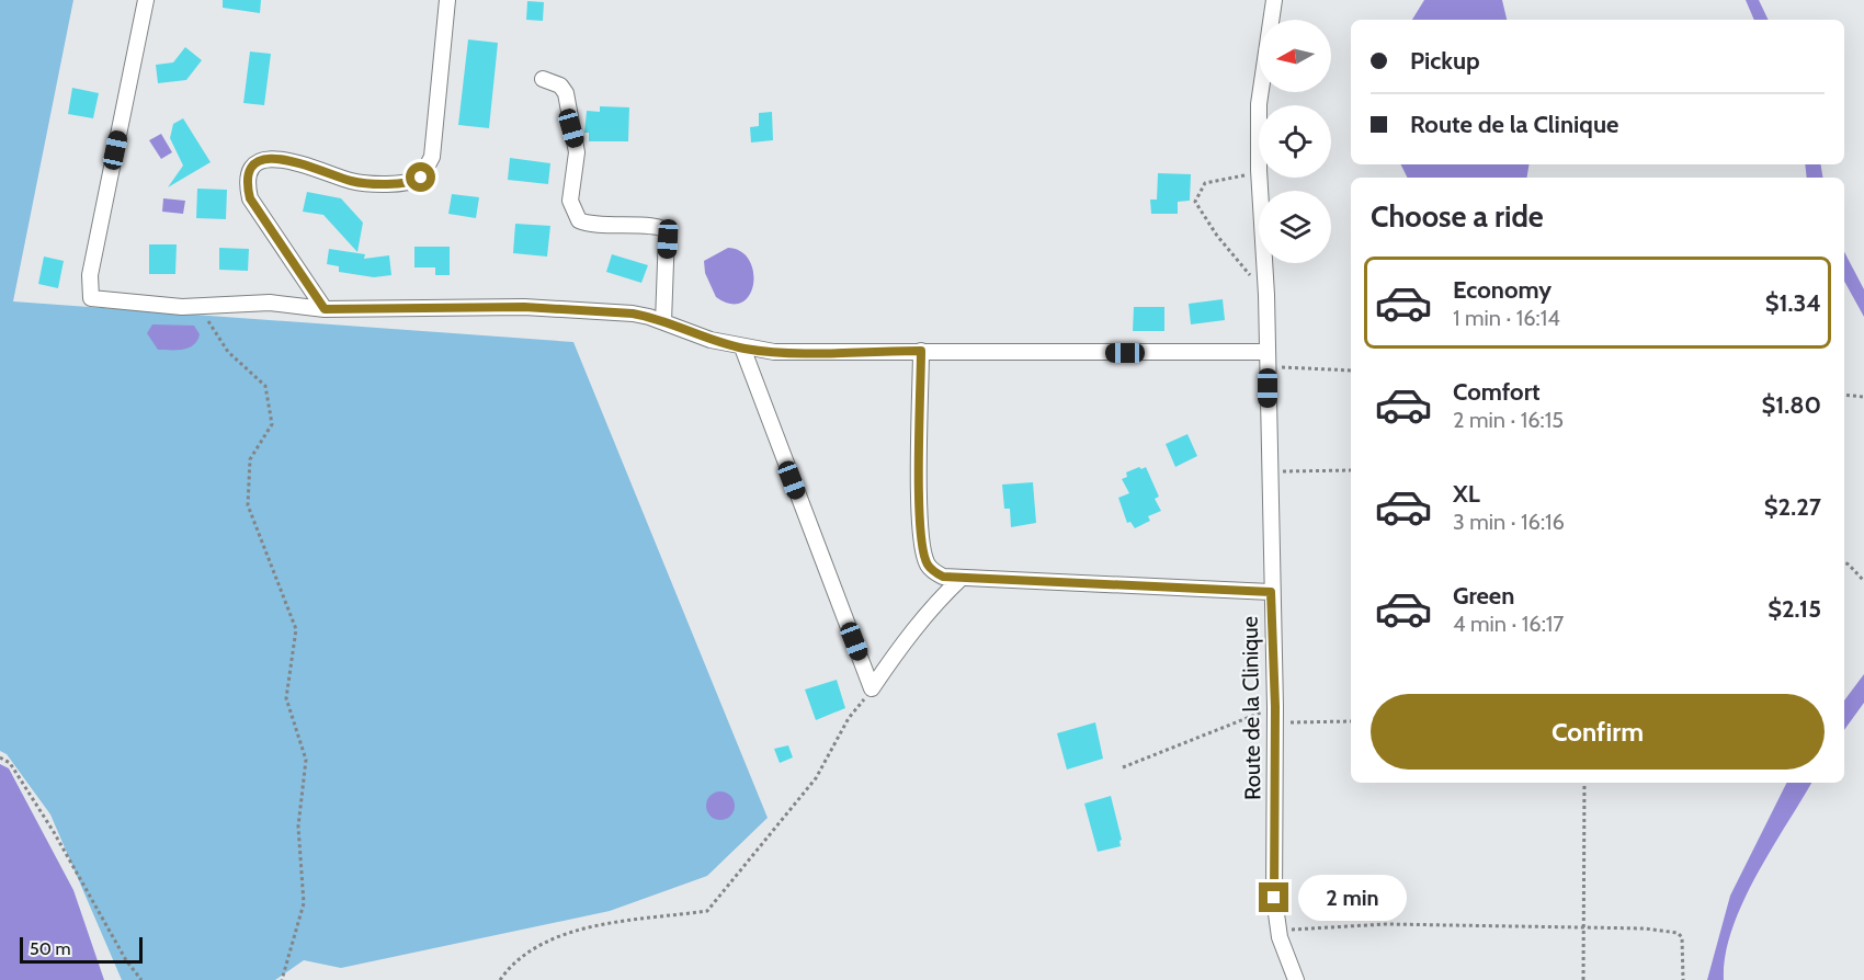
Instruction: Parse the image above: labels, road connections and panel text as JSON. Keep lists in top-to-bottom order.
{
  "streets": {
    "street": ["Route de la Clinique"]
  },
  "scale_bar": "50 m",
  "north": "left",
  "page": {
    "banner": ["Pickup", "Route de la Clinique"],
    "heading": "Choose a ride",
    "list": [
      {
        "name": "Economy",
        "note": "1 min · 16:14",
        "value": "$1.34"
      },
      {
        "name": "Comfort",
        "note": "2 min · 16:15",
        "value": "$1.80"
      },
      {
        "name": "XL",
        "note": "3 min · 16:16",
        "value": "$2.27"
      },
      {
        "name": "Green",
        "note": "4 min · 16:17",
        "value": "$2.15"
      }
    ],
    "buttons": "Confirm",
    "bubble": "2 min",
    "scale": "50 m"
  }
}
